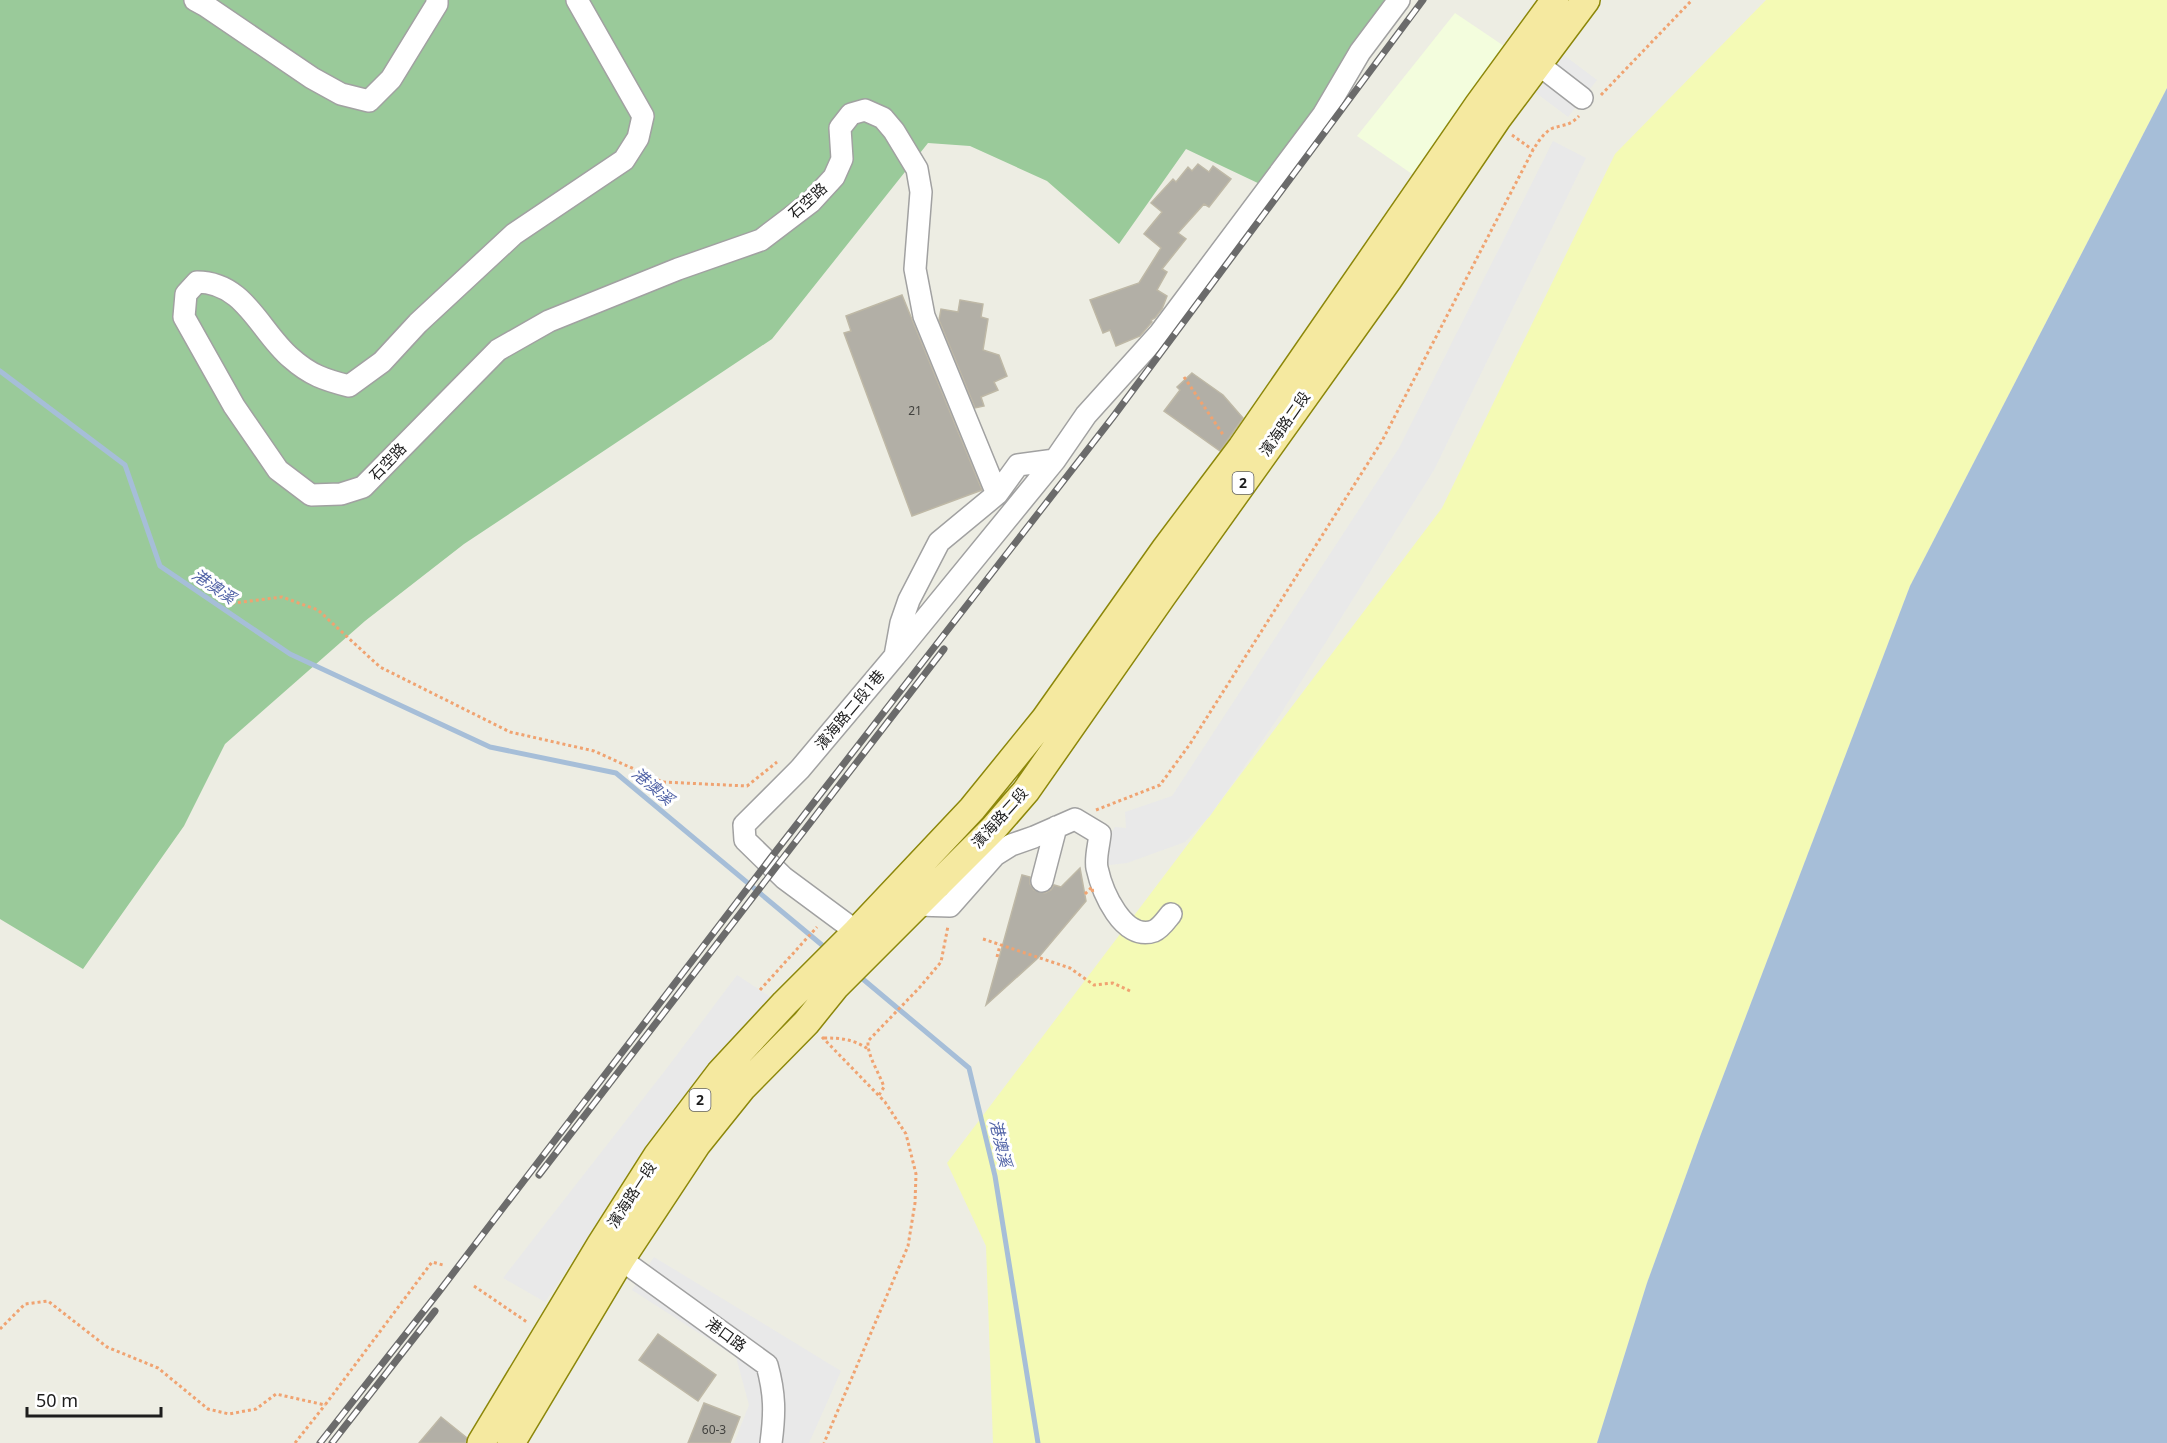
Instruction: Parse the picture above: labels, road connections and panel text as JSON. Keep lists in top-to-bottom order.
{
  "streets": {
    "main road": ["濱海路二段", "2", "濱海路一段"],
    "street": ["石空路", "濱海路二段1巷", "港口路"]
  },
  "crossings": [
    ["石空路", "濱海路二段1巷"],
    ["濱海路二段", "濱海路二段1巷"],
    ["濱海路二段", "濱海路一段"],
    ["濱海路二段1巷", "濱海路一段"],
    ["濱海路一段", "港口路"]
  ],
  "water": ["港澳溪"],
  "house_numbers": ["21", "60-3"],
  "scale_bar": "50 m"
}
